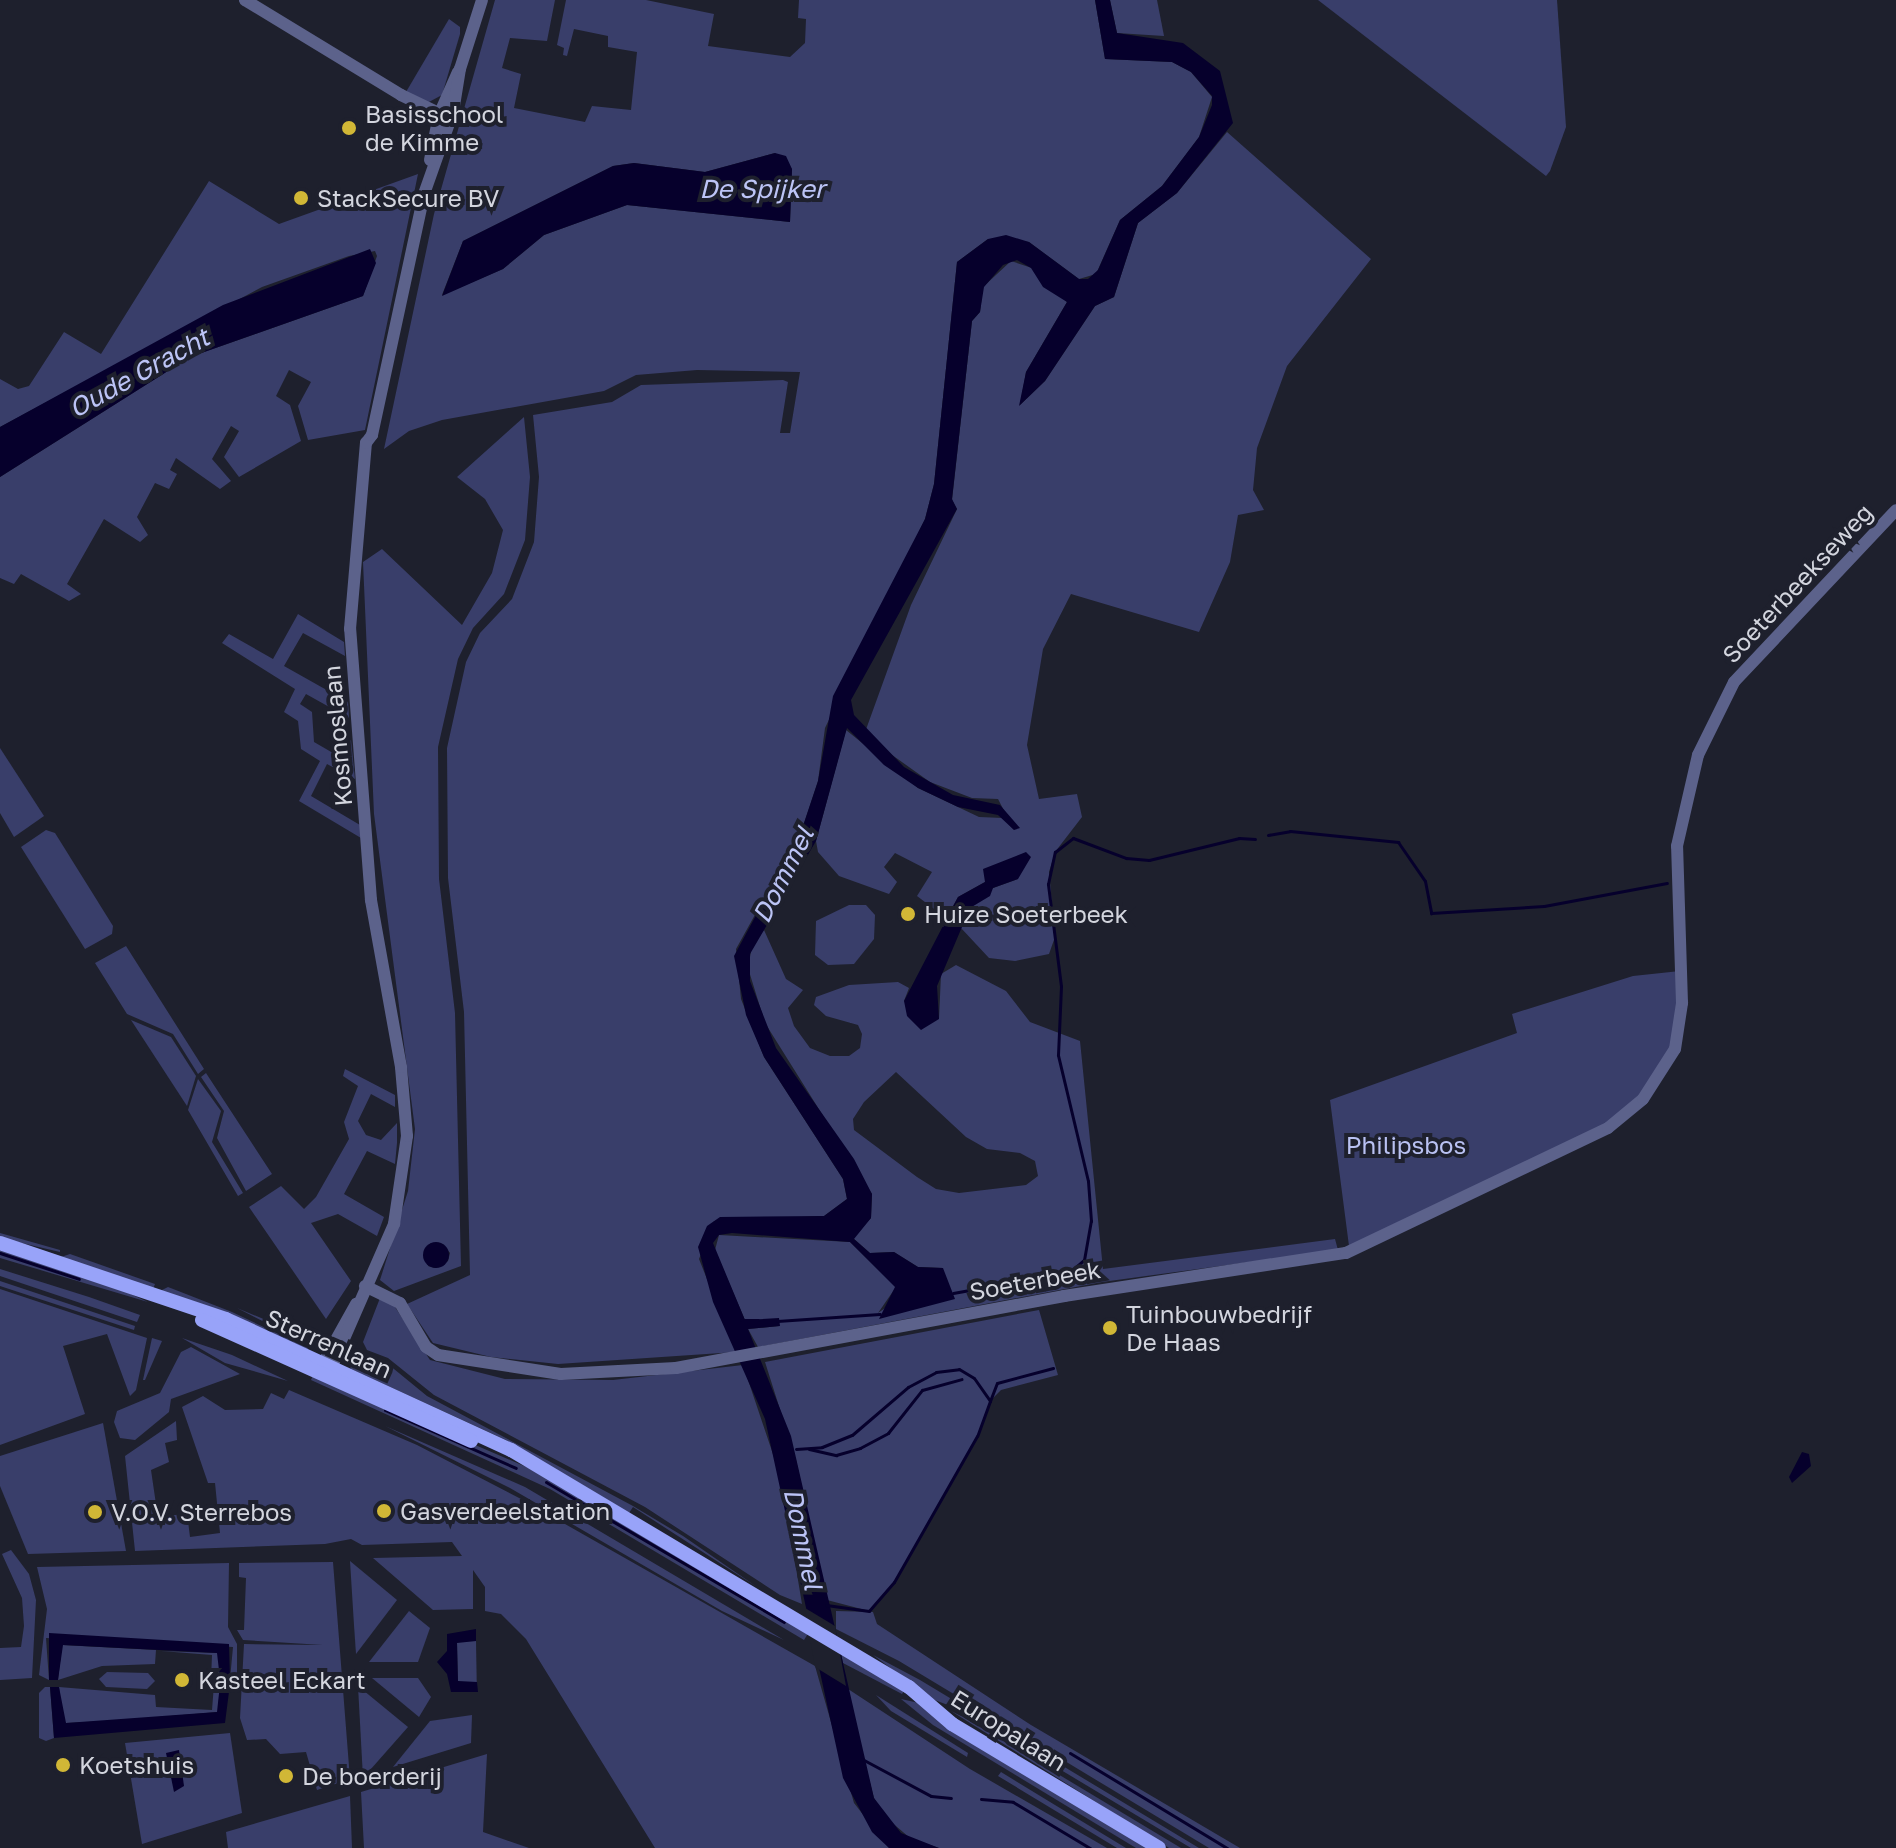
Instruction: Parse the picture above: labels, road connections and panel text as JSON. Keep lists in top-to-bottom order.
{
  "streets": {
    "main road": ["Sterrenlaan", "Europalaan"],
    "street": ["Soeterbeekseweg", "Kosmoslaan", "Soeterbeek"]
  },
  "crossings": [
    ["Soeterbeekseweg", "Soeterbeek"],
    ["Kosmoslaan", "Soeterbeek"],
    ["Kosmoslaan", "Sterrenlaan"],
    ["Sterrenlaan", "Europalaan"]
  ],
  "water": ["De Spijker", "Oude Gracht", "Dommel"],
  "parks": ["Philipsbos"],
  "places": [
    "Basisschool de Kimme",
    "StackSecure BV",
    "Huize Soeterbeek",
    "Tuinbouwbedrijf De Haas",
    "Gasverdeelstation",
    "V.O.V. Sterrebos",
    "Kasteel Eckart",
    "Koetshuis",
    "De boerderij"
  ]
}
